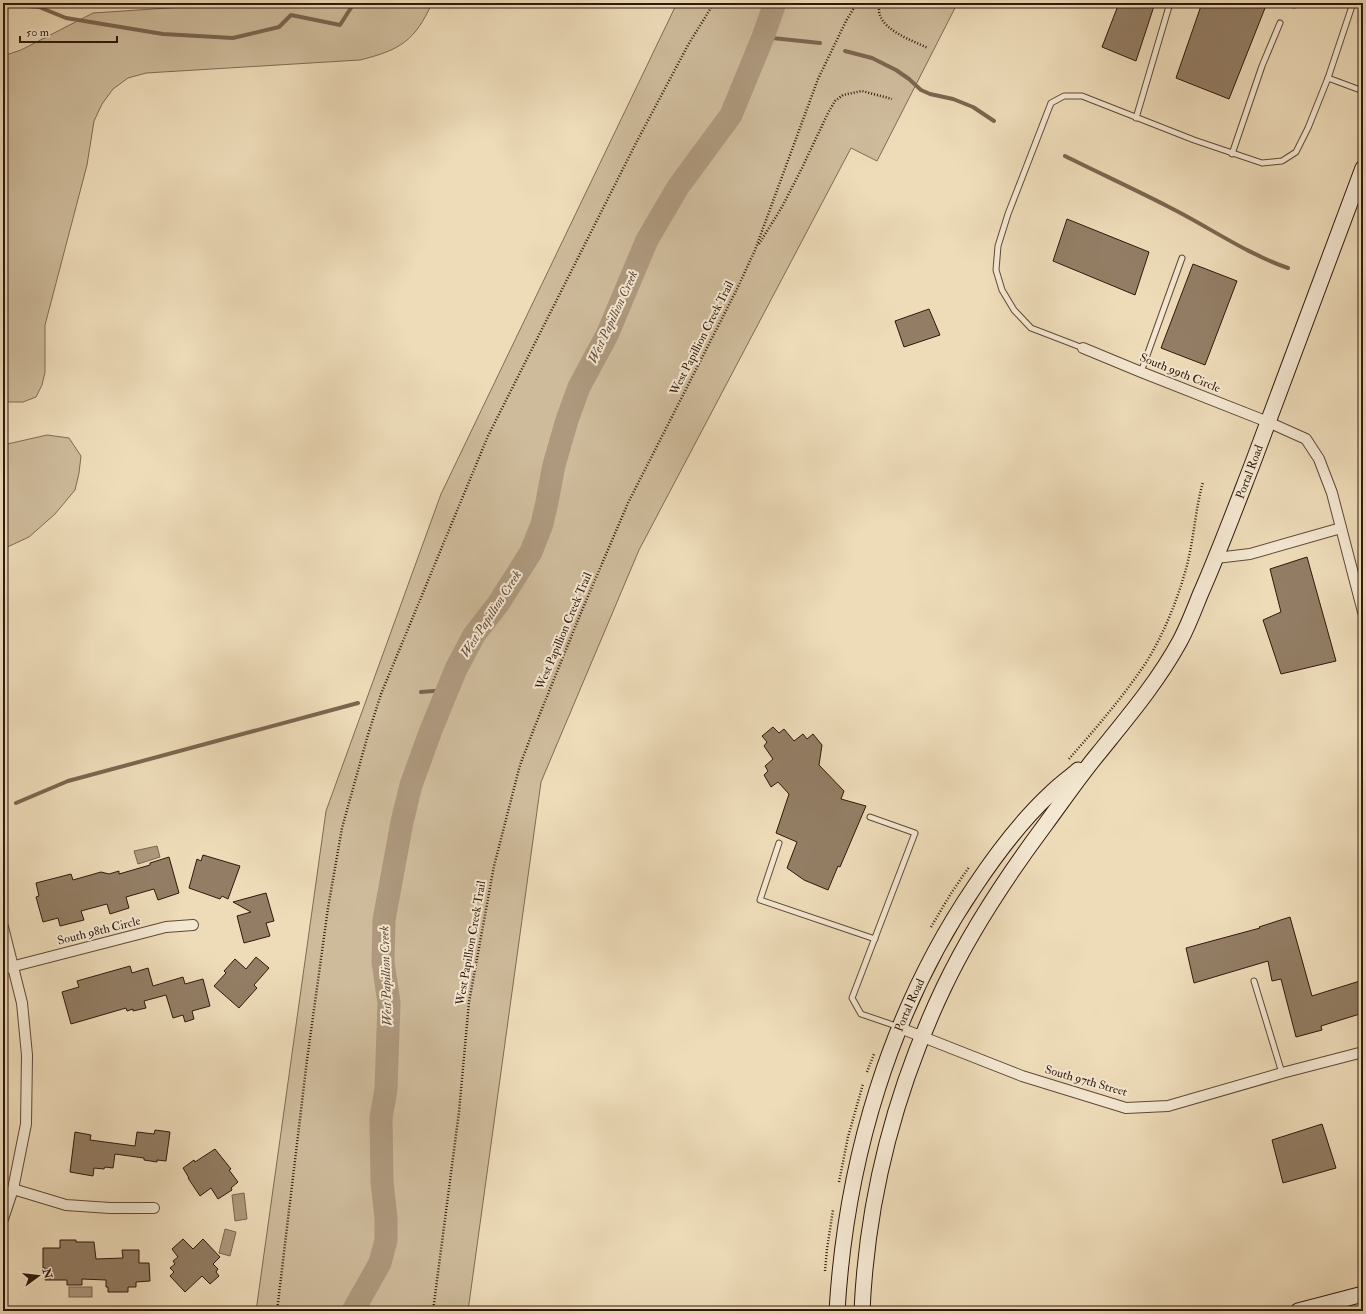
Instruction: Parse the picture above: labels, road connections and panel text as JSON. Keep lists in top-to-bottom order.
{
  "streets": {
    "main road": ["Portal Road"],
    "street": ["South 99th Circle", "South 98th Circle", "South 97th Street"],
    "path": ["West Papillion Creek Trail"]
  },
  "crossings": [
    ["South 99th Circle", "Portal Road"],
    ["Portal Road", "South 97th Street"]
  ],
  "water": ["West Papillion Creek"],
  "scale_bar": "50 m",
  "north": "right"
}
